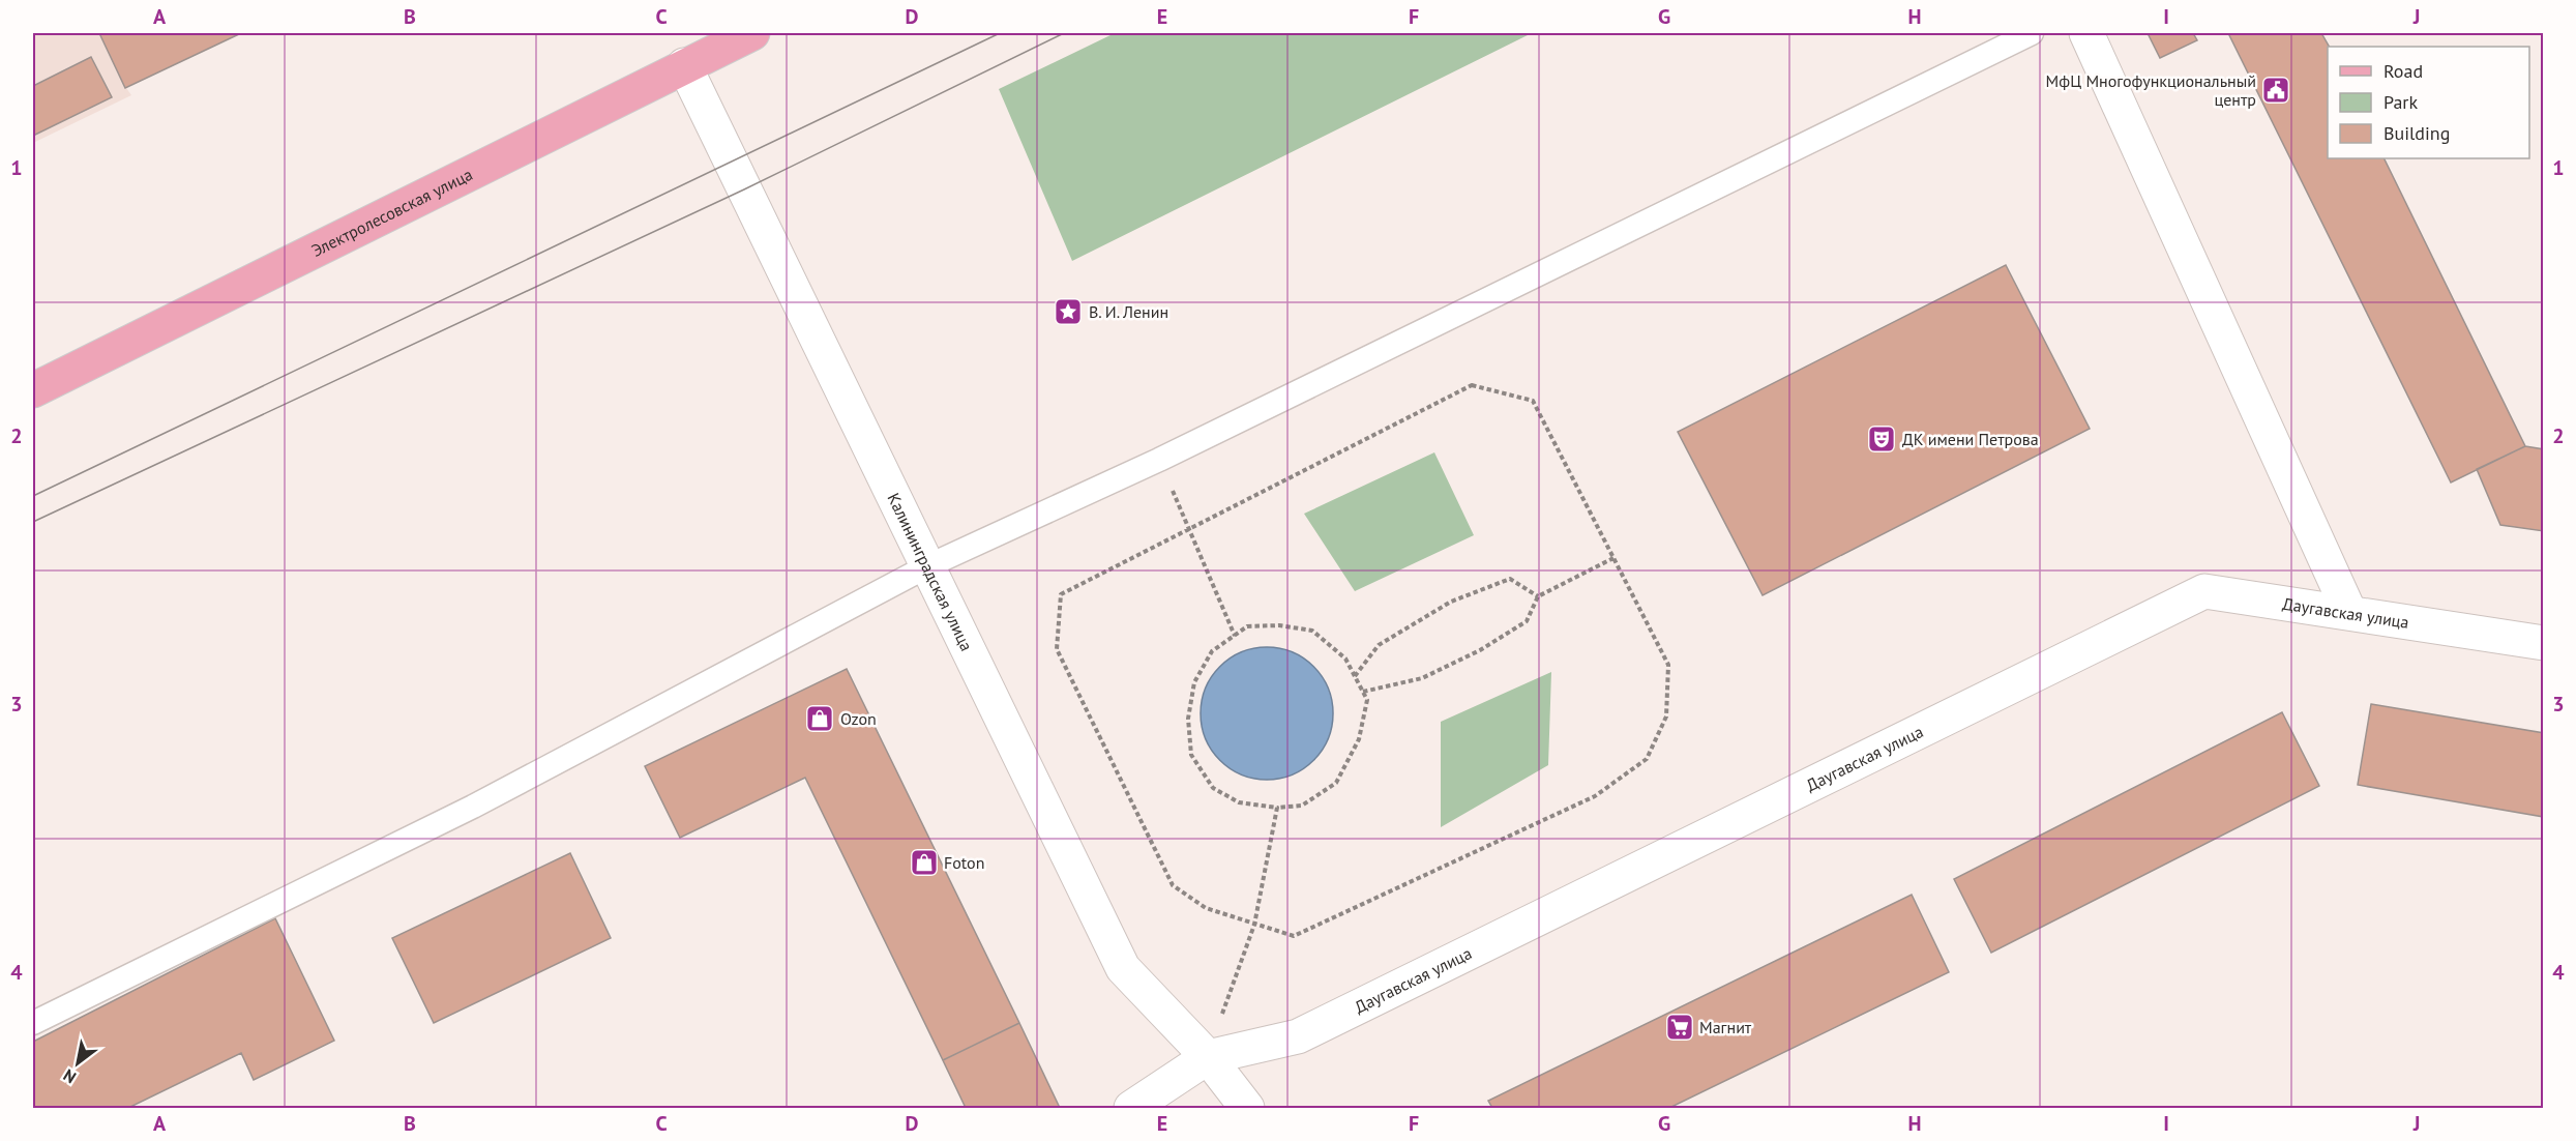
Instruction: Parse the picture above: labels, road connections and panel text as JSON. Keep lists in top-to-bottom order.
{
  "streets": {
    "main road": ["Электролесовская улица"],
    "street": ["Калининградская улица", "Даугавская улица"]
  },
  "crossings": [
    ["Электролесовская улица", "Калининградская улица"],
    ["Калининградская улица", "Даугавская улица"]
  ],
  "places": {
    "public building": ["МфЦ Многофункциональный центр"],
    "place": ["В. И. Ленин"],
    "theatre": ["ДК имени Петрова"],
    "shop": ["Ozon", "Foton"],
    "supermarket": ["Магнит"]
  },
  "legend": ["Road", "Park", "Building"],
  "north": "bottom left",
  "grid": {
    "columns": [
      "A",
      "B",
      "C",
      "D",
      "E",
      "F",
      "G",
      "H",
      "I",
      "J"
    ],
    "rows": [
      "1",
      "2",
      "3",
      "4"
    ]
  }
}
